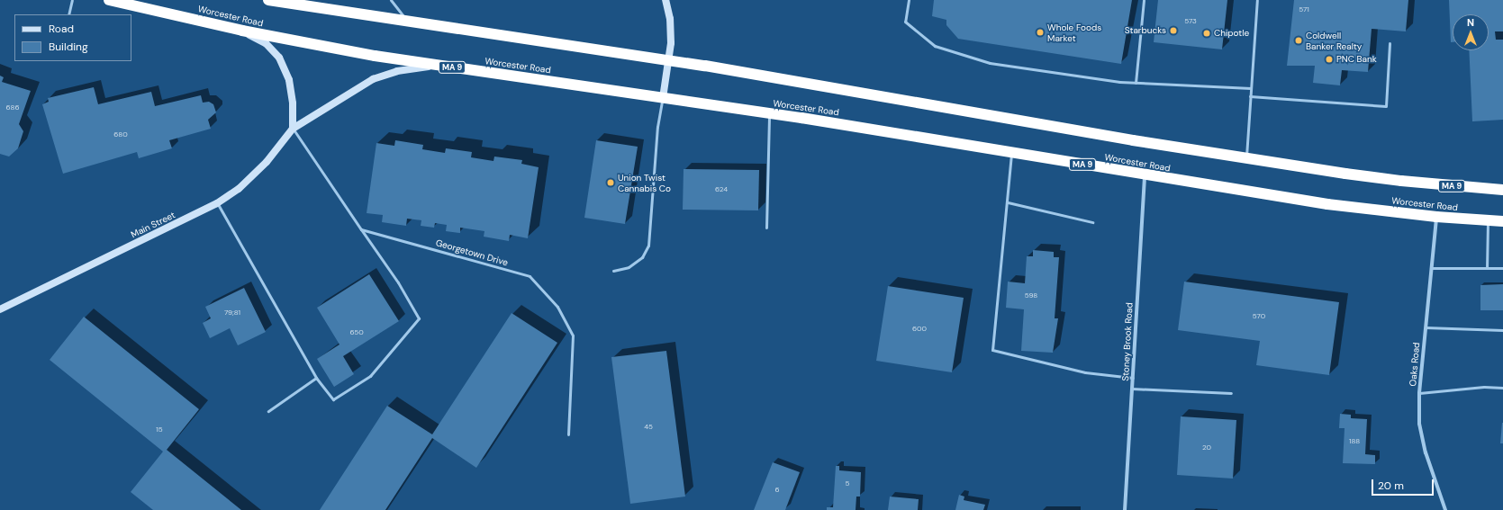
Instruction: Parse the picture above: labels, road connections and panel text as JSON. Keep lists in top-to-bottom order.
{
  "streets": {
    "highway": ["Worcester Road", "MA 9"],
    "street": ["Main Street", "Stoney Brook Road", "Oaks Road"],
    "lane": ["Georgetown Drive"]
  },
  "crossings": [
    ["Worcester Road", "Main Street"],
    ["Worcester Road", "Stoney Brook Road"],
    ["Worcester Road", "Oaks Road"]
  ],
  "places": [
    "Starbucks",
    "Whole Foods Market",
    "Chipotle",
    "Coldwell Banker Realty",
    "PNC Bank",
    "Union Twist Cannabis Co"
  ],
  "house_numbers": [
    "571",
    "573",
    "686",
    "680",
    "624",
    "598",
    "79;81",
    "570",
    "600",
    "650",
    "45",
    "15",
    "188",
    "20",
    "5",
    "6"
  ],
  "legend": ["Road", "Building"],
  "scale_bar": "20 m",
  "north": "top"
}
